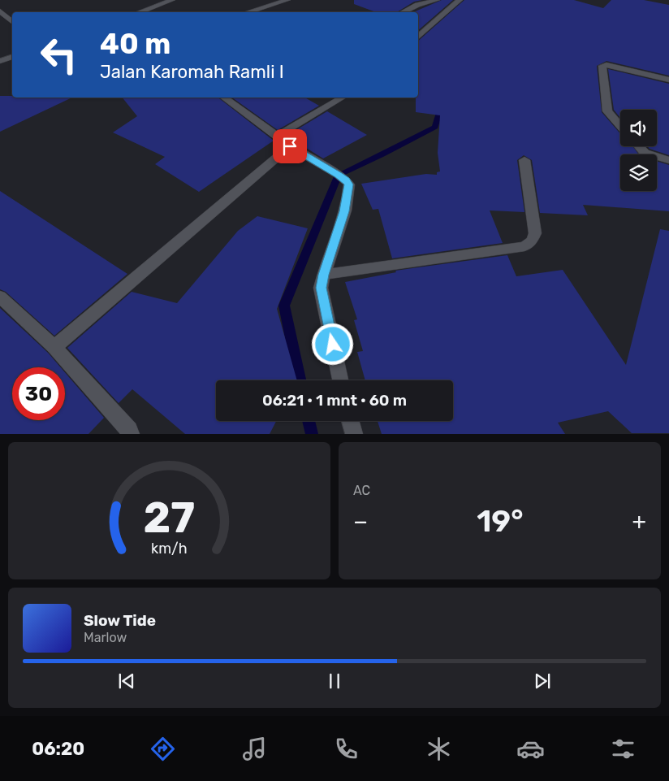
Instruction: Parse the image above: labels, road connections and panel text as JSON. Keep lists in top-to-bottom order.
{
  "page": {
    "turn": ["40 m", "Jalan Karomah Ramli I"],
    "limit": "30",
    "trip": "06:21 · 1 mnt · 60 m",
    "tile": "AC",
    "heat": ["−", "19°", "+"],
    "song": ["Slow Tide", "Marlow"],
    "tabs": "06:20",
    "gauge": ["27", "km/h"]
  }
}
